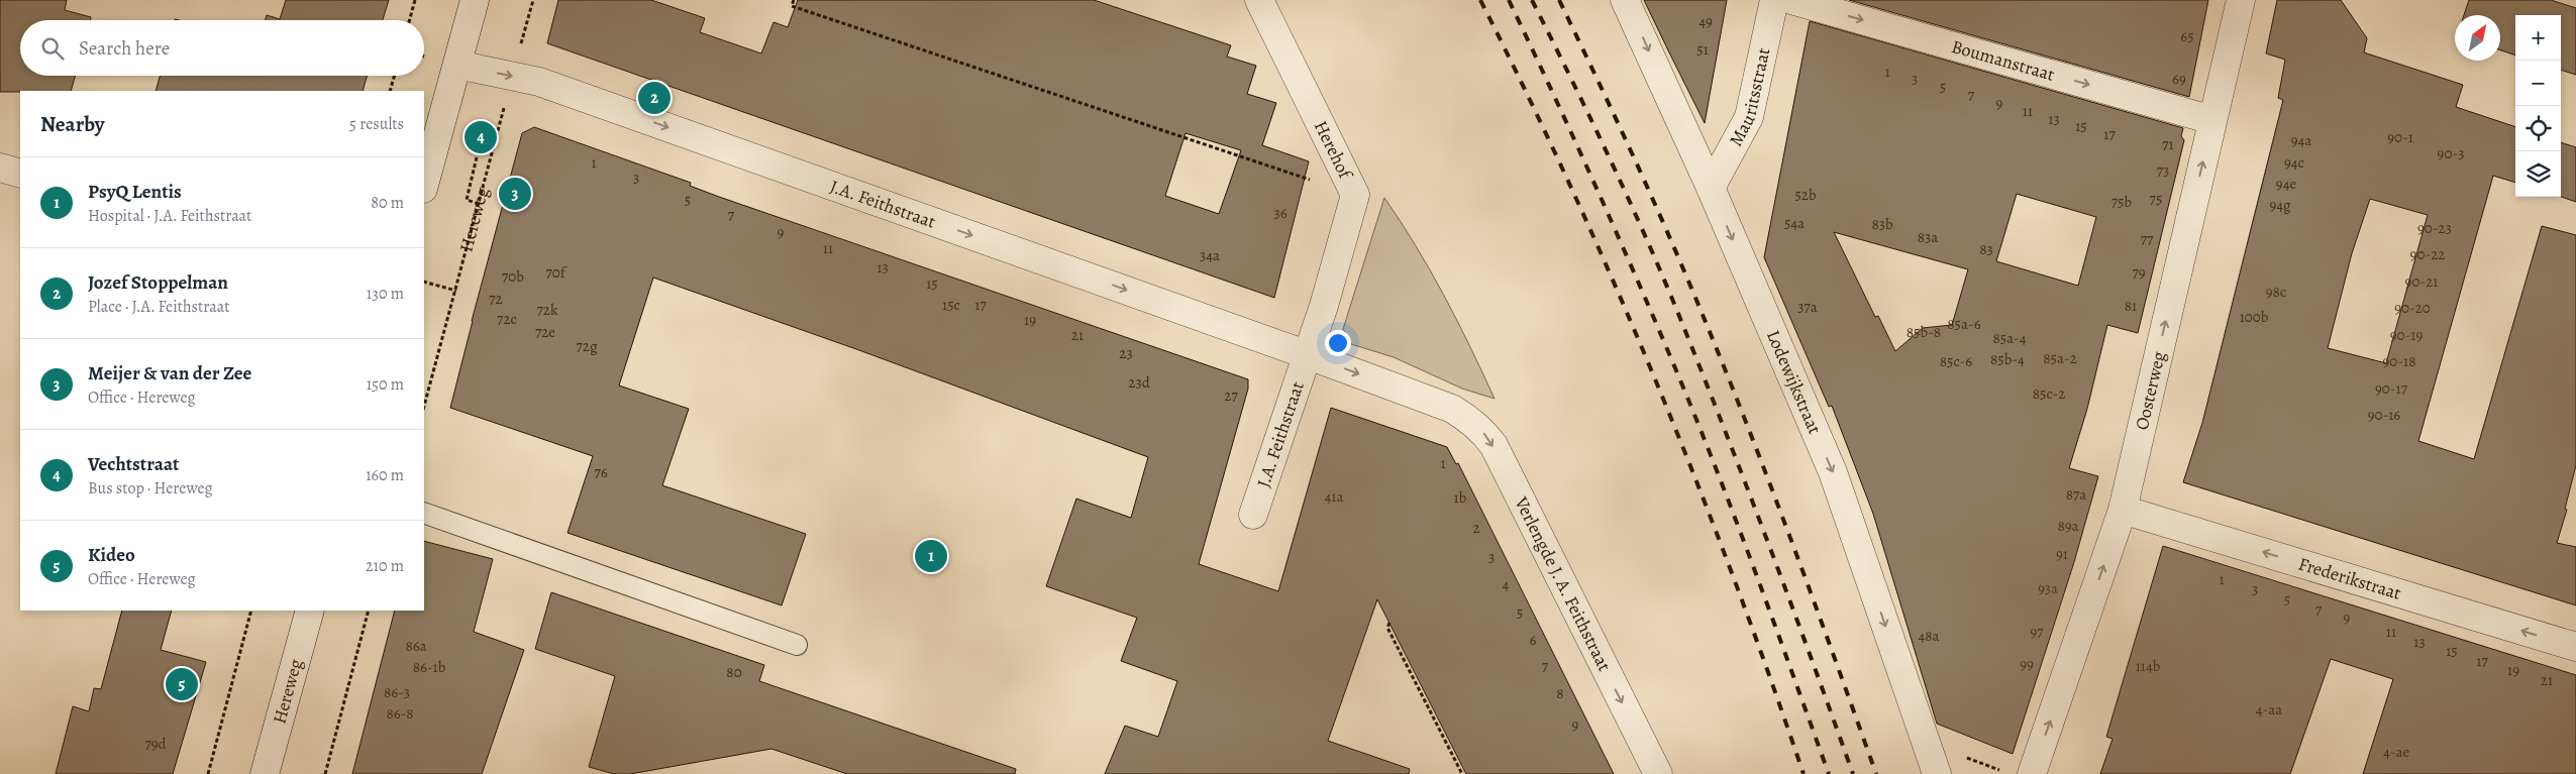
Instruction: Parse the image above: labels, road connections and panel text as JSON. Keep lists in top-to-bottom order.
{
  "streets": {
    "street": [
      "Boumanstraat",
      "Mauritsstraat",
      "Herehof",
      "J.A. Feithstraat",
      "Hereweg",
      "Lodewijkstraat",
      "Oosterweg",
      "Frederikstraat",
      "Verlengde J. A. Feithstraat"
    ]
  },
  "crossings": [
    ["Boumanstraat", "Oosterweg"],
    ["Mauritsstraat", "Lodewijkstraat"],
    ["Herehof", "J.A. Feithstraat"],
    ["J.A. Feithstraat", "Hereweg"],
    ["J.A. Feithstraat", "Verlengde J. A. Feithstraat"],
    ["Oosterweg", "Frederikstraat"]
  ],
  "one_way": [
    "Boumanstraat",
    "J.A. Feithstraat",
    "Lodewijkstraat",
    "Oosterweg",
    "Frederikstraat",
    "Verlengde J. A. Feithstraat"
  ],
  "house_numbers": [
    "49",
    "65",
    "51",
    "1",
    "3",
    "69",
    "5",
    "7",
    "9",
    "11",
    "13",
    "15",
    "17",
    "90-1",
    "94a",
    "71",
    "90-3",
    "1",
    "94c",
    "73",
    "3",
    "94e",
    "52b",
    "75",
    "5",
    "75b",
    "94g",
    "36",
    "7",
    "54a",
    "83b",
    "90-23",
    "9",
    "83a",
    "77",
    "11",
    "83",
    "90-22",
    "34a",
    "13",
    "70f",
    "79",
    "70b",
    "90-21",
    "15",
    "98c",
    "72",
    "15c",
    "17",
    "81",
    "37a",
    "90-20",
    "72k",
    "100b",
    "72c",
    "19",
    "85a-6",
    "72e",
    "85b-8",
    "21",
    "90-19",
    "85a-4",
    "72g",
    "23",
    "85a-2",
    "85b-4",
    "85c-6",
    "90-18",
    "23d",
    "90-17",
    "85c-2",
    "27",
    "90-16",
    "1",
    "76",
    "87a",
    "41a",
    "1b",
    "89a",
    "2",
    "91",
    "3",
    "1",
    "4",
    "93a",
    "3",
    "5",
    "7",
    "5",
    "9",
    "97",
    "11",
    "48a",
    "6",
    "13",
    "86a",
    "15",
    "17",
    "99",
    "7",
    "114b",
    "86-1b",
    "19",
    "80",
    "21",
    "86-3",
    "8",
    "4-aa",
    "86-8",
    "9",
    "79d",
    "4-ae"
  ],
  "north": "top right",
  "page": {
    "map_buttons": ["+", "−"],
    "search": "Search here",
    "pins": [
      "2",
      "4",
      "3",
      "1",
      "5"
    ],
    "heading": ["Nearby", "5 results"],
    "list": [
      {
        "mark": "1",
        "name": "PsyQ Lentis",
        "note": "Hospital · J.A. Feithstraat",
        "value": "80 m"
      },
      {
        "mark": "2",
        "name": "Jozef Stoppelman",
        "note": "Place · J.A. Feithstraat",
        "value": "130 m"
      },
      {
        "mark": "3",
        "name": "Meijer & van der Zee",
        "note": "Office · Hereweg",
        "value": "150 m"
      },
      {
        "mark": "4",
        "name": "Vechtstraat",
        "note": "Bus stop · Hereweg",
        "value": "160 m"
      },
      {
        "mark": "5",
        "name": "Kideo",
        "note": "Office · Hereweg",
        "value": "210 m"
      }
    ]
  }
}
